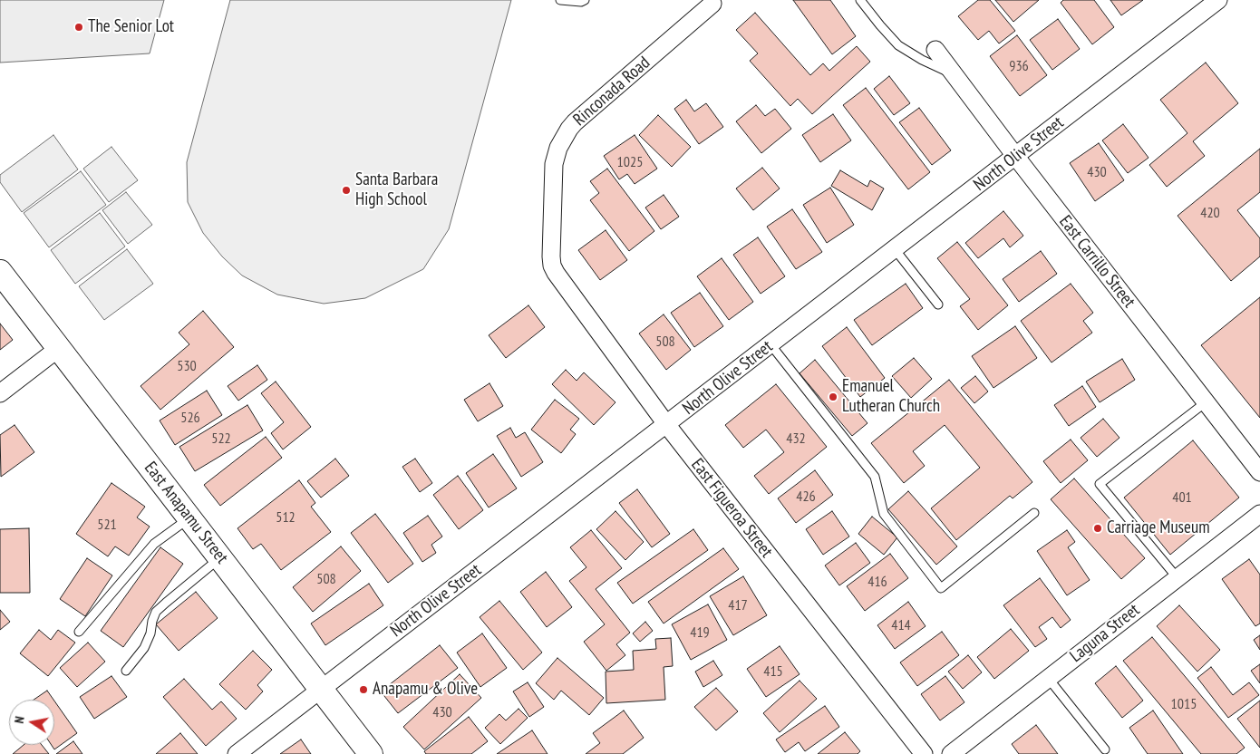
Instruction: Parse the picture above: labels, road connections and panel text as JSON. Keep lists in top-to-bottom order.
{
  "streets": {
    "main road": ["East Anapamu Street"],
    "street": [
      "Rinconada Road",
      "North Olive Street",
      "East Carrillo Street",
      "East Figueroa Street",
      "Laguna Street"
    ]
  },
  "crossings": [
    ["Rinconada Road", "East Figueroa Street"],
    ["North Olive Street", "East Carrillo Street"],
    ["North Olive Street", "East Figueroa Street"],
    ["North Olive Street", "East Anapamu Street"]
  ],
  "places": [
    "The Senior Lot",
    "Santa Barbara High School",
    "Emanuel Lutheran Church",
    "Carriage Museum",
    "Anapamu & Olive"
  ],
  "house_numbers": [
    "936",
    "1025",
    "430",
    "420",
    "508",
    "530",
    "526",
    "522",
    "432",
    "426",
    "401",
    "512",
    "521",
    "508",
    "416",
    "417",
    "414",
    "419",
    "415",
    "1015",
    "430"
  ],
  "north": "left"
}
